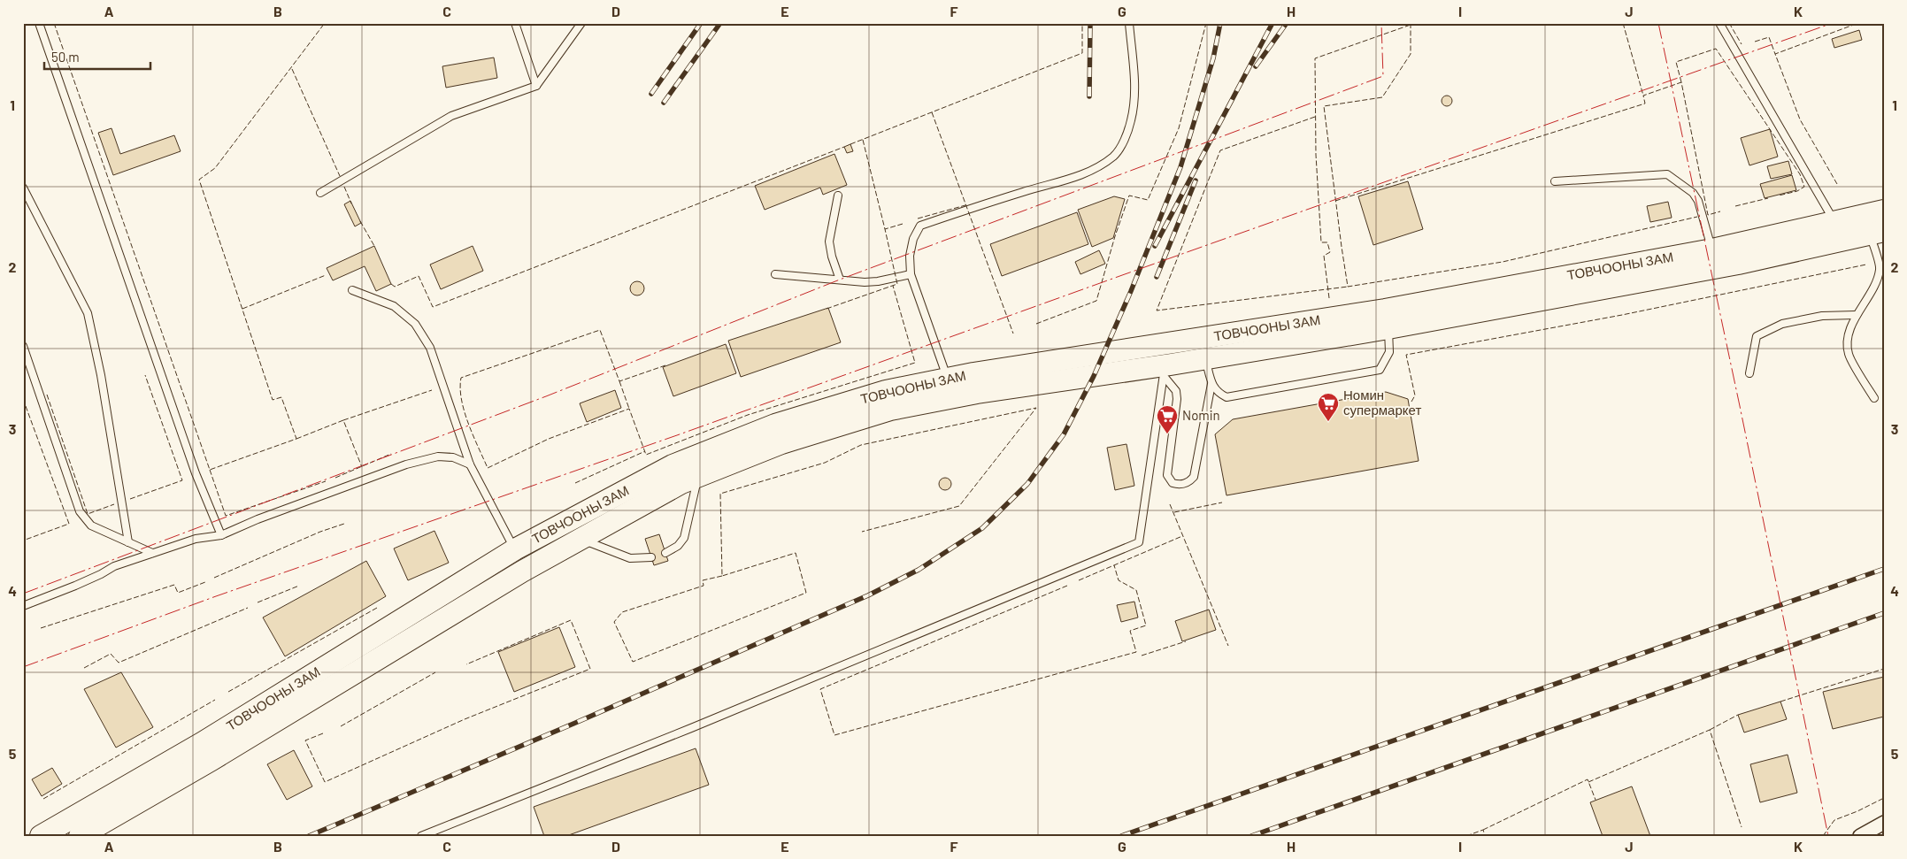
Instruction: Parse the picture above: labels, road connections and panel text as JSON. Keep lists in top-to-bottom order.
{
  "streets": {
    "highway": ["ТОВЧООНЫ ЗАМ"]
  },
  "places": {
    "supermarket": ["Номин супермаркет", "Nomin"]
  },
  "scale_bar": "50 m",
  "grid": {
    "columns": [
      "A",
      "B",
      "C",
      "D",
      "E",
      "F",
      "G",
      "H",
      "I",
      "J",
      "K"
    ],
    "rows": [
      "1",
      "2",
      "3",
      "4",
      "5"
    ]
  }
}
